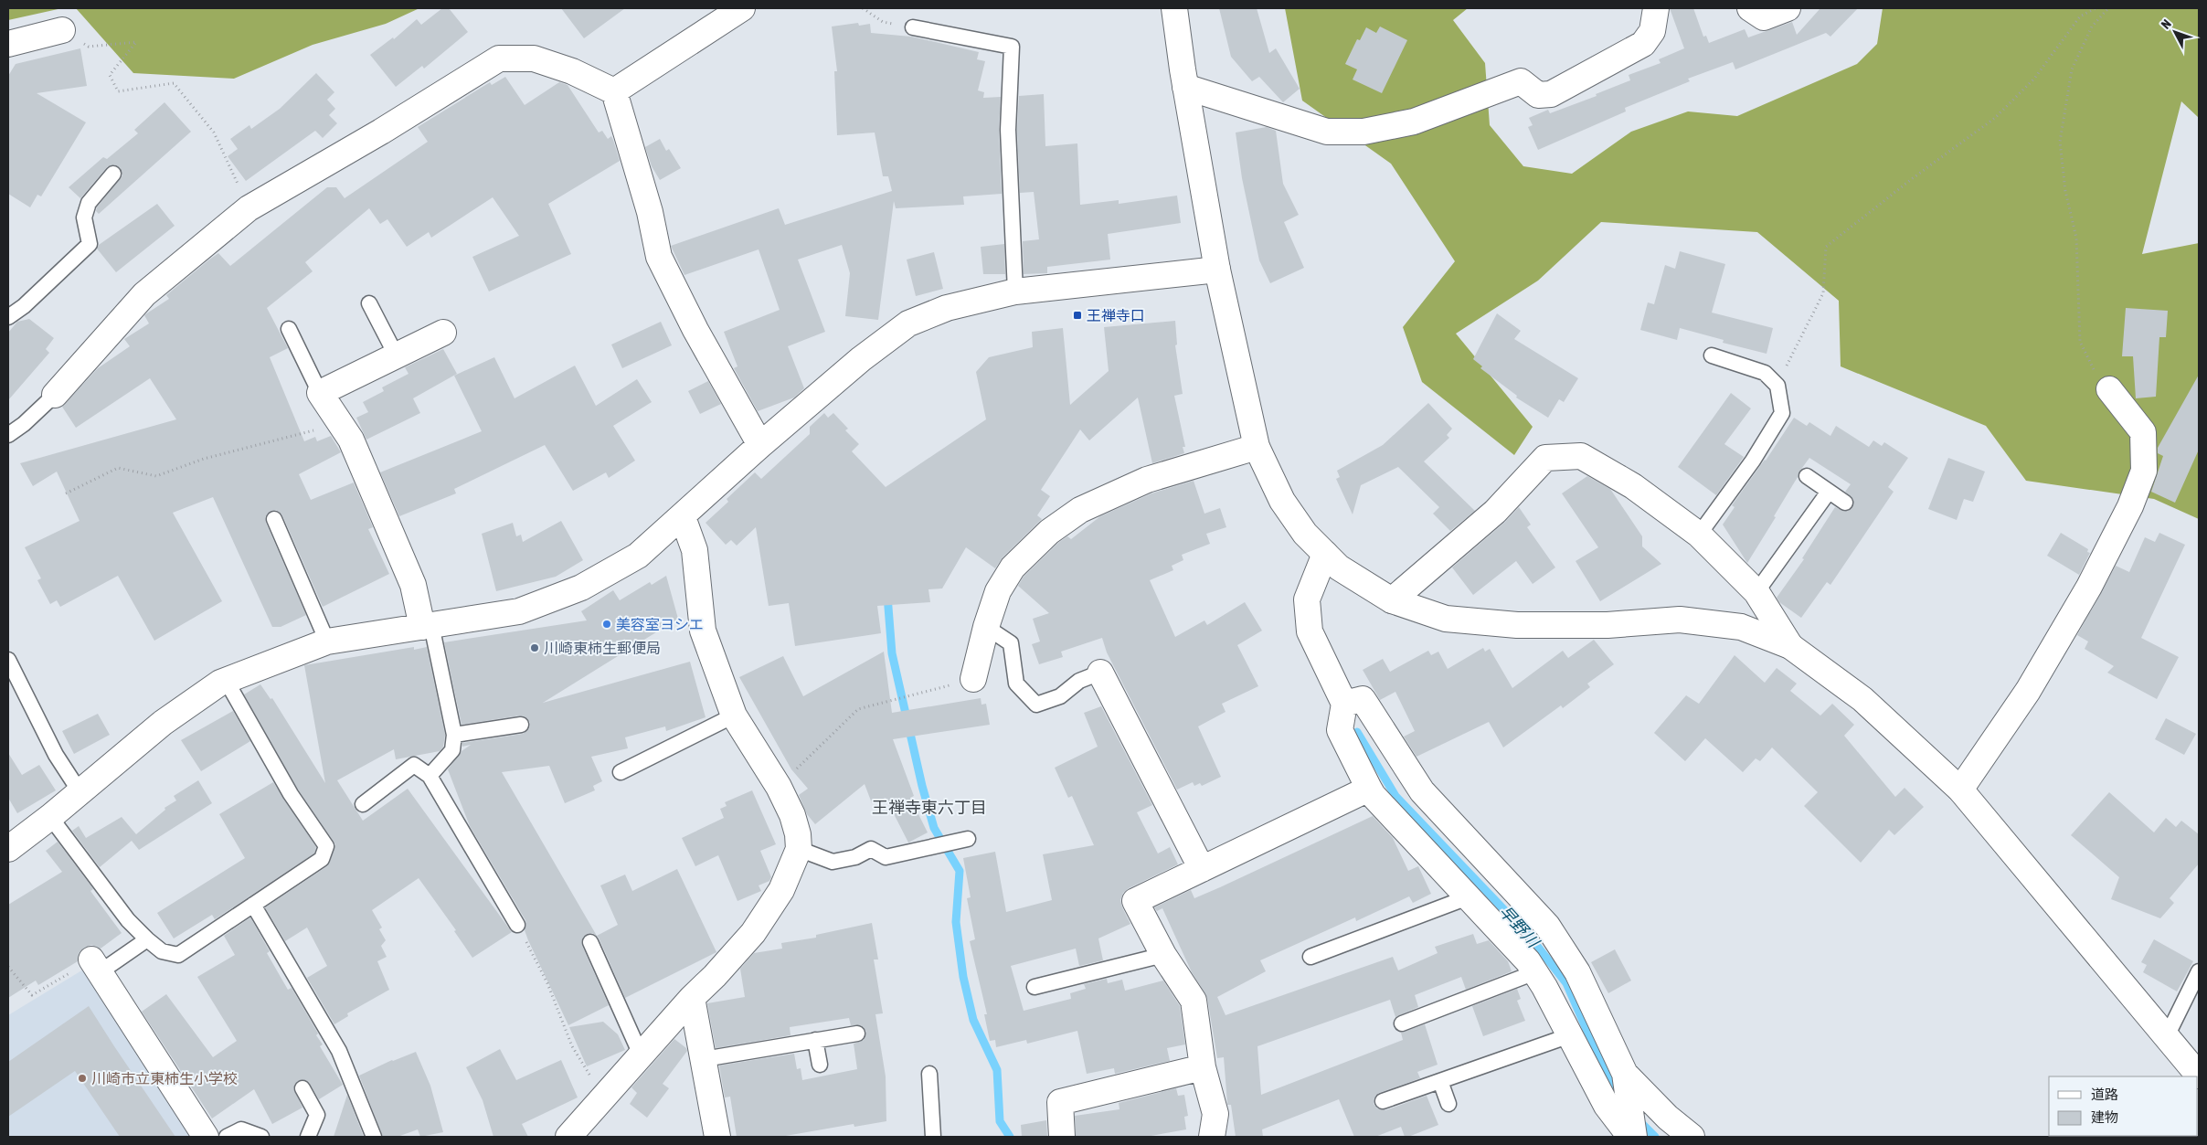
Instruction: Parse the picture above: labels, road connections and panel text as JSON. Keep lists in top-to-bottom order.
{
  "districts": ["王禅寺東六丁目"],
  "water": ["早野川"],
  "places": {
    "transit": ["王禅寺口"],
    "other": ["美容室ヨシエ", "川崎東柿生郵便局", "川崎市立東柿生小学校"]
  },
  "legend": ["道路", "建物"],
  "north": "top left"
}
